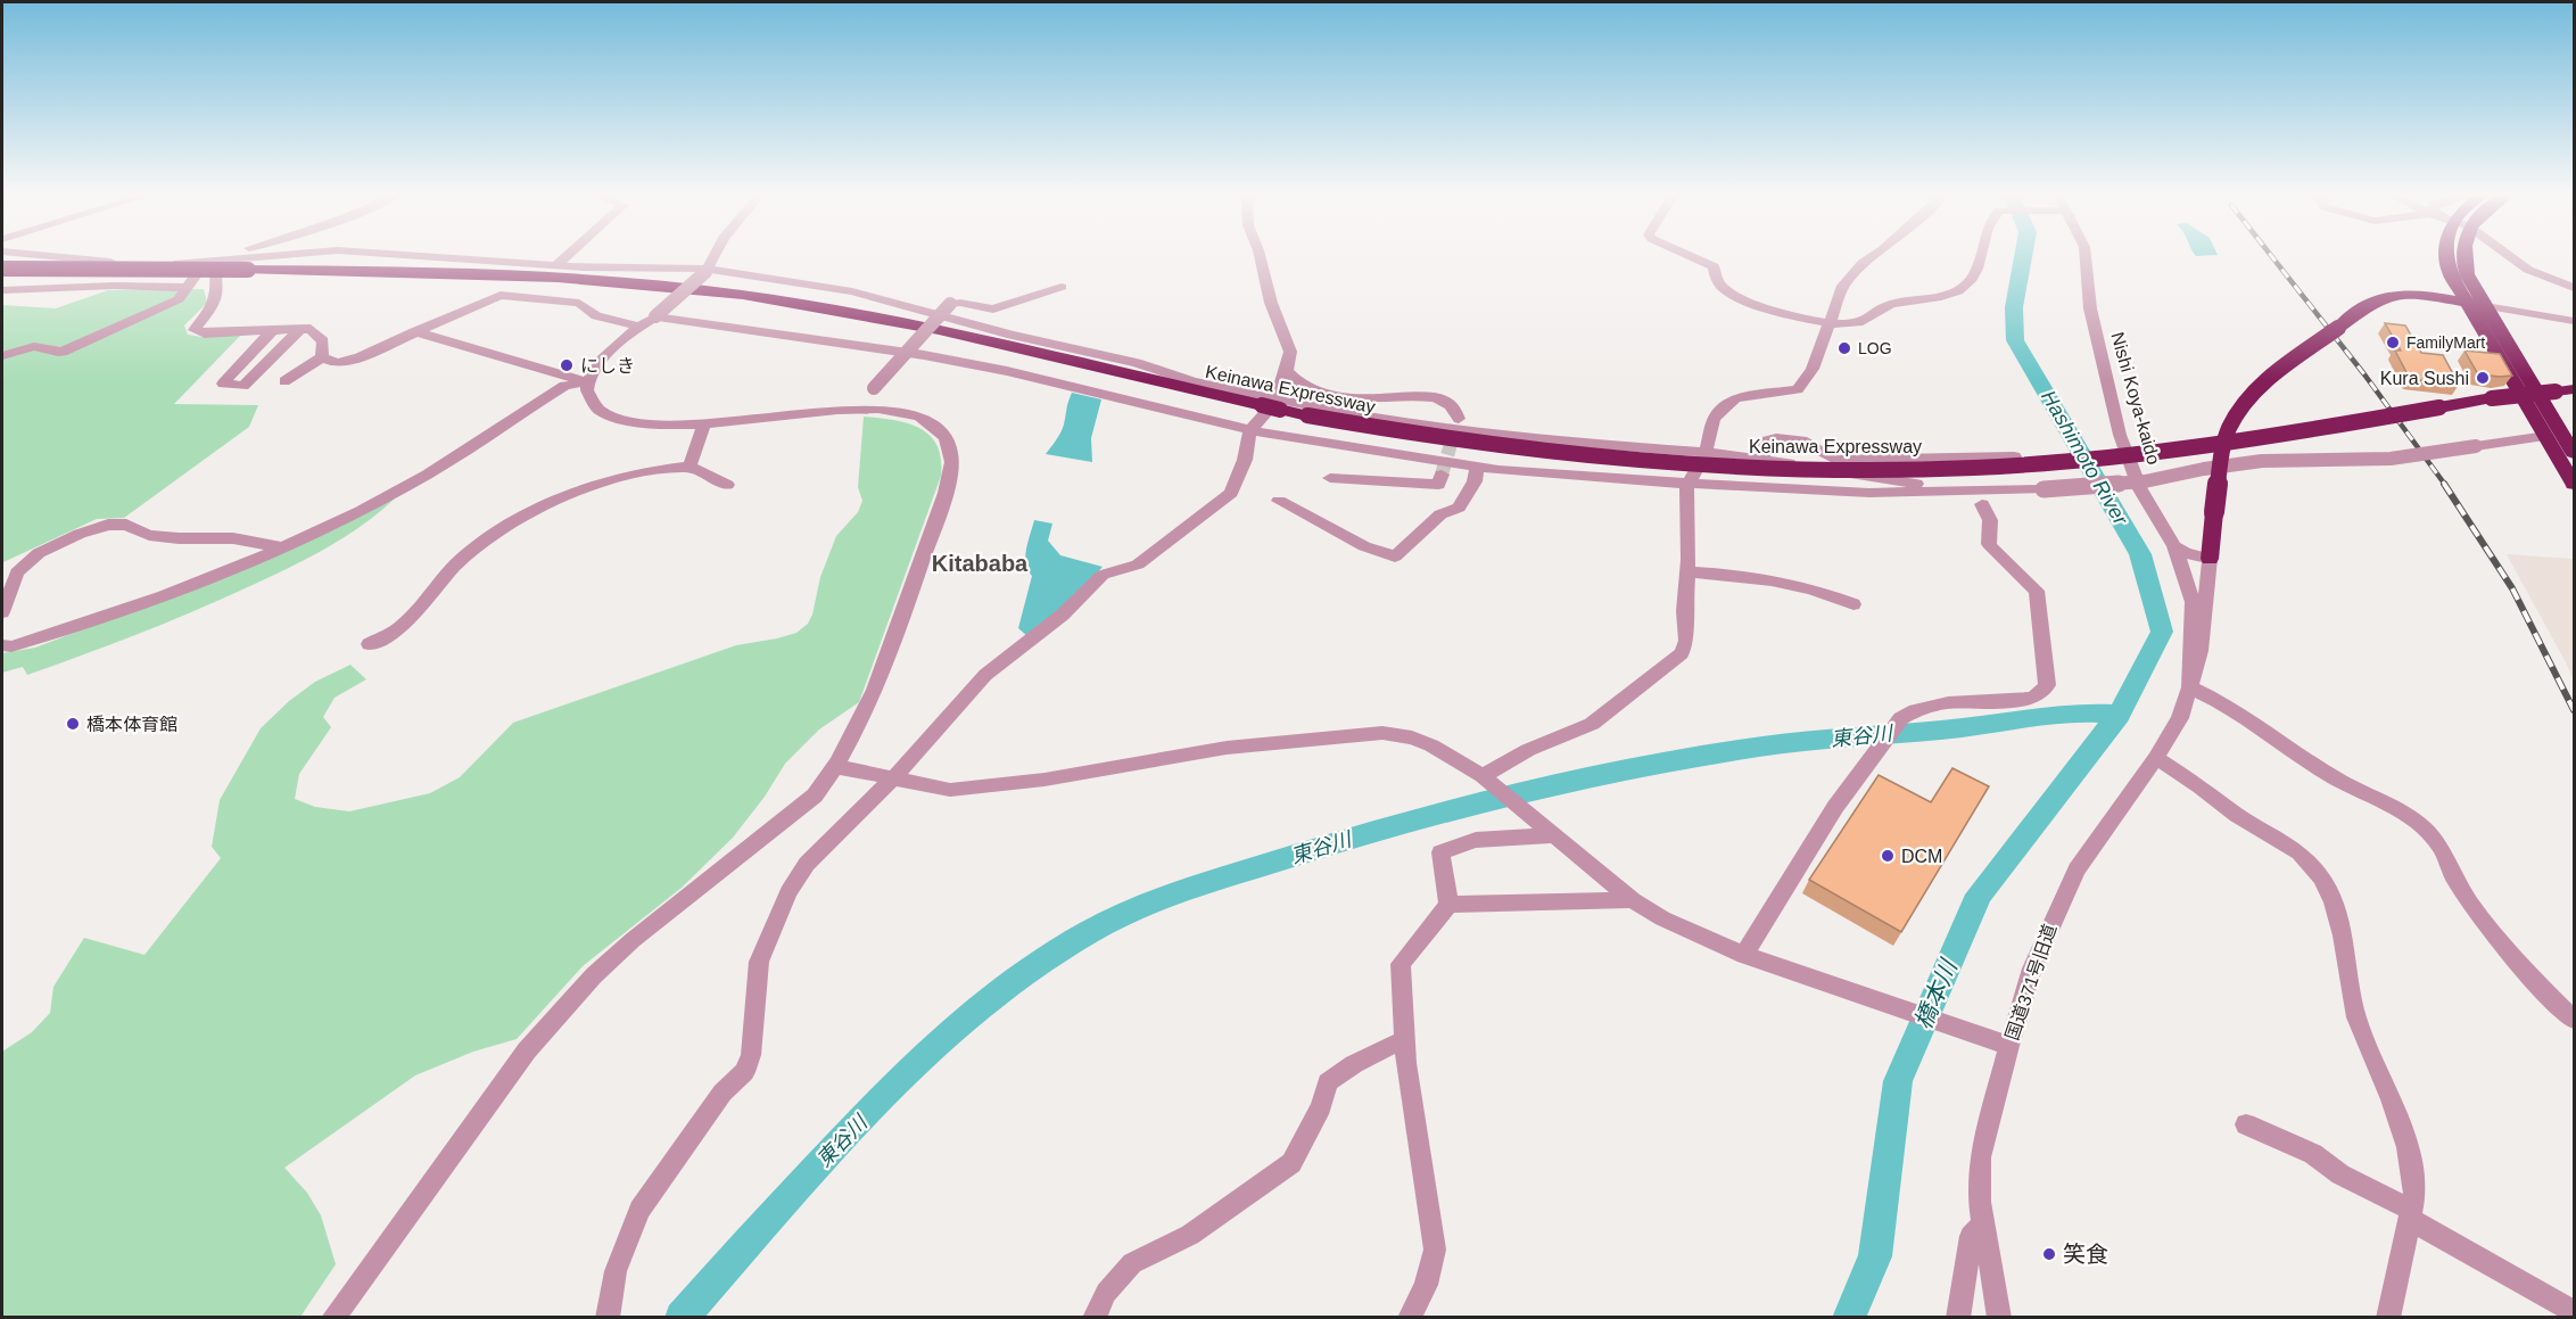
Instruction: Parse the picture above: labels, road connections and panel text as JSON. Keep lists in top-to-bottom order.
{
  "streets": {
    "highway": ["Keinawa Expressway"],
    "street": ["Nishi Koya-kaido", "国道371号旧道"]
  },
  "crossings": [
    ["Nishi Koya-kaido", "国道371号旧道"]
  ],
  "districts": ["Kitababa"],
  "water": ["Hashimoto River", "東谷川", "橋本川"],
  "places": [
    "FamilyMart",
    "LOG",
    "にしき",
    "Kura Sushi",
    "橋本体育館",
    "DCM",
    "笑食"
  ]
}
